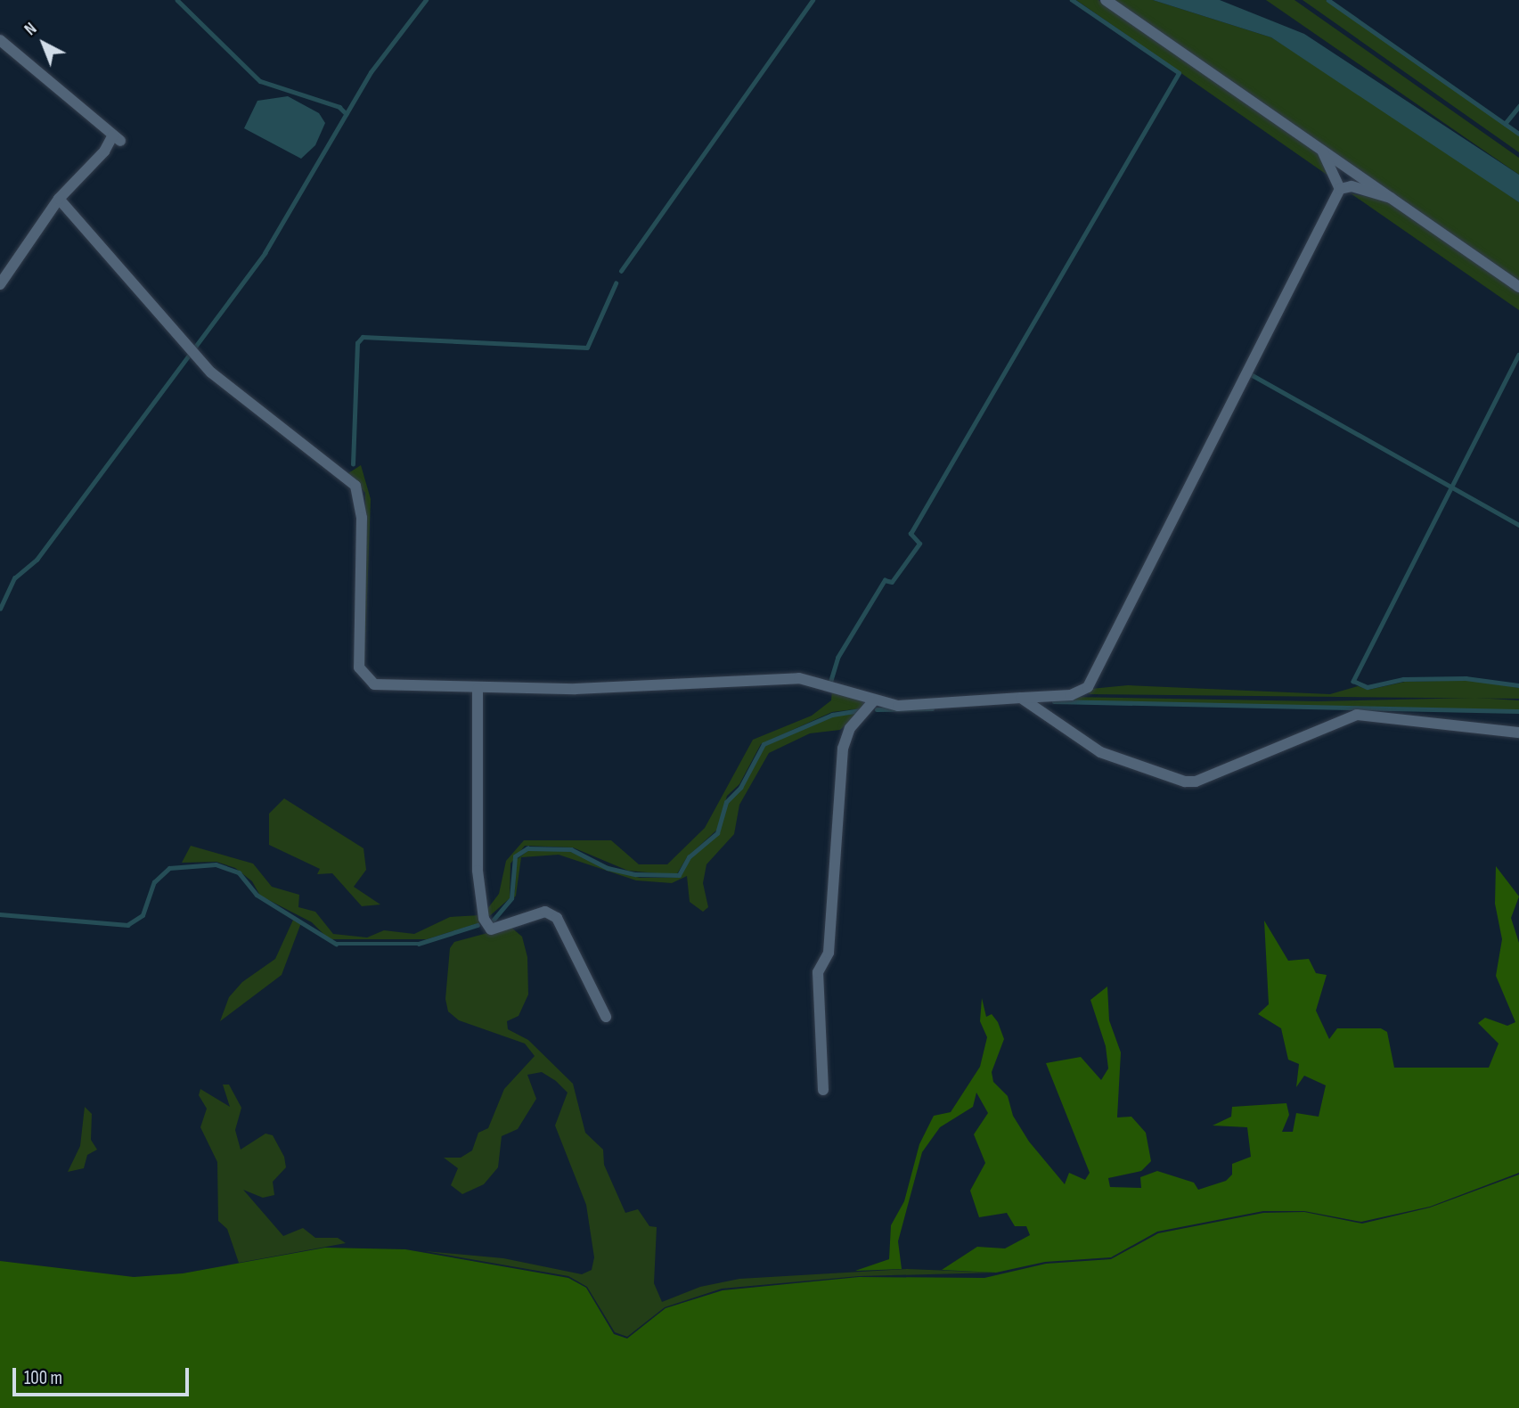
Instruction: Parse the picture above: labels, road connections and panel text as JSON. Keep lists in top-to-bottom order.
{
  "scale_bar": "100 m",
  "north": "top left"
}
